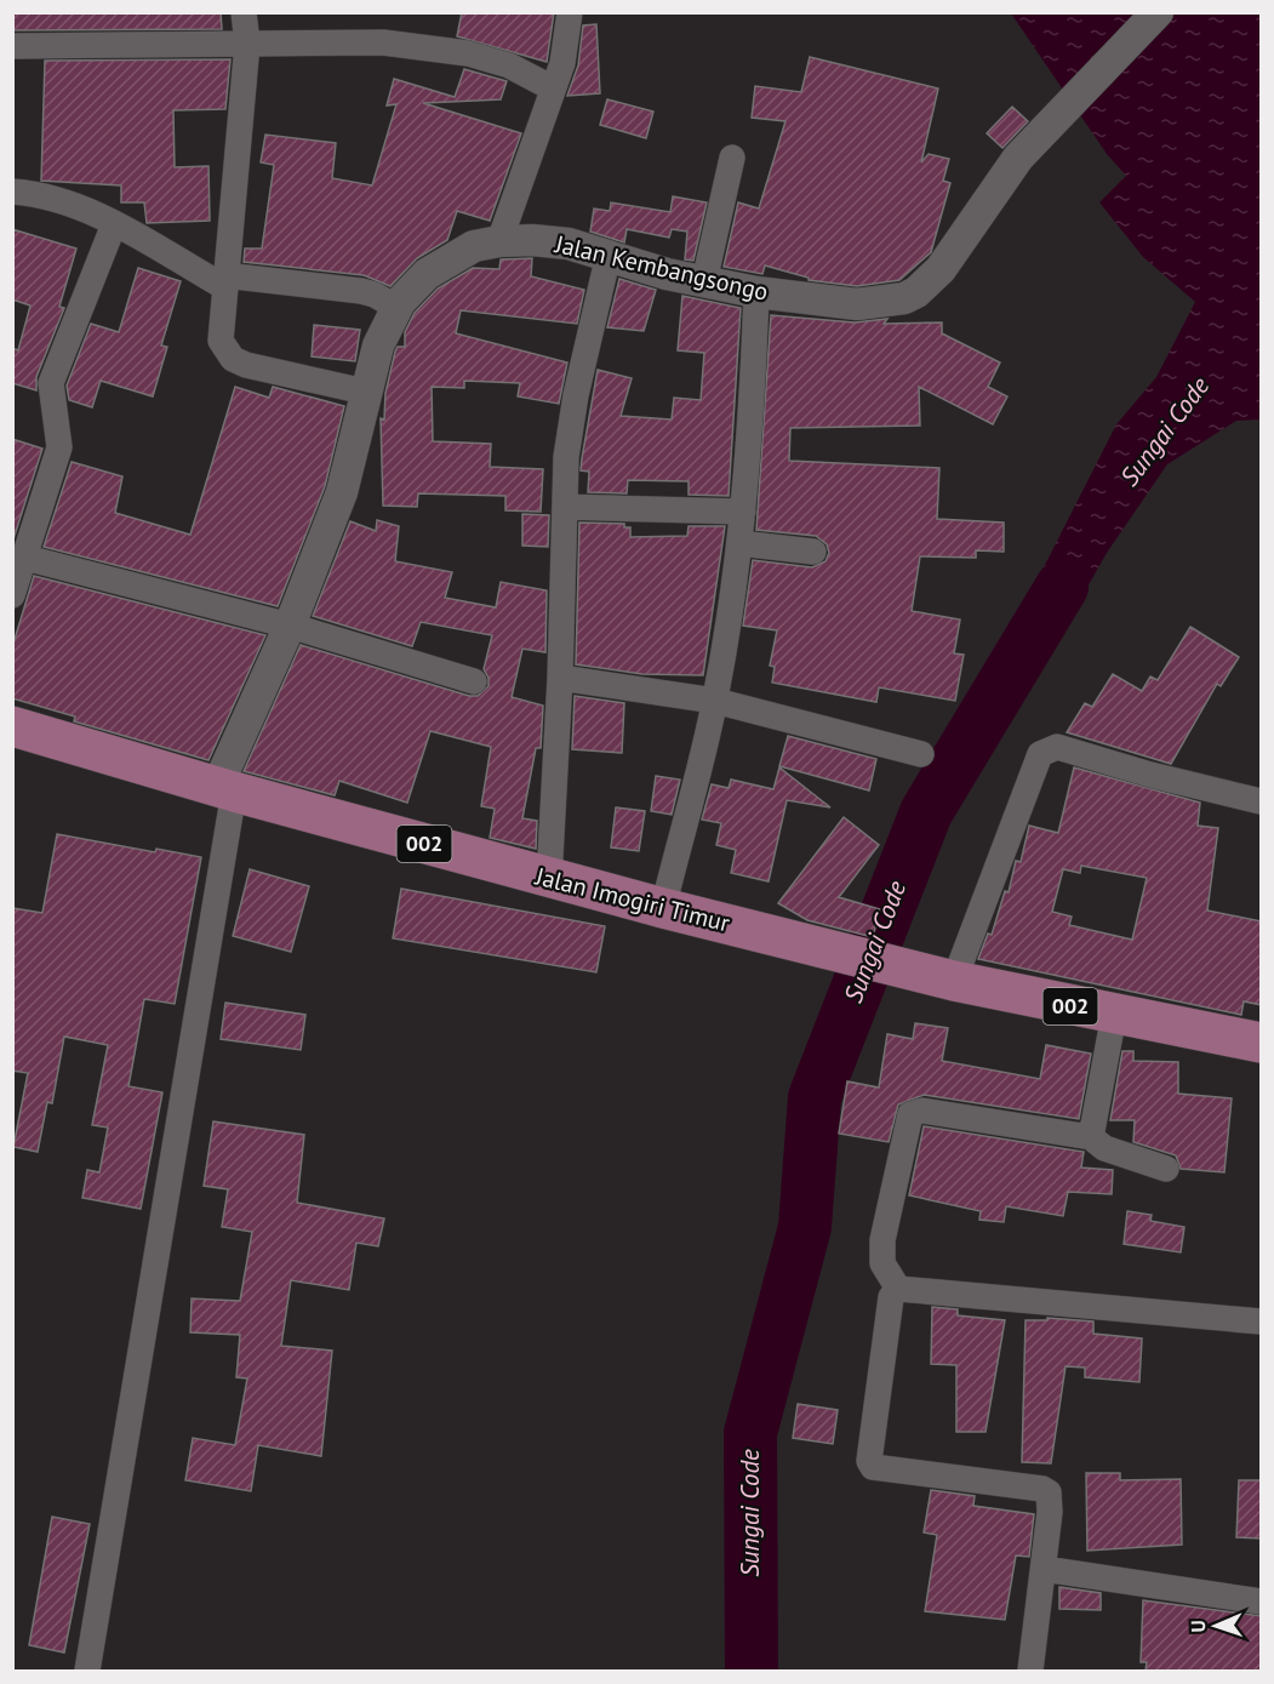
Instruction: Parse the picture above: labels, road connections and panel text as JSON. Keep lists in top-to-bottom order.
{
  "streets": {
    "main road": ["002", "Jalan Imogiri Timur"],
    "street": ["Jalan Kembangsongo"]
  },
  "crossings": [
    ["Jalan Kembangsongo", "Jalan Imogiri Timur"]
  ],
  "water": ["Sungai Code"],
  "north": "left"
}
